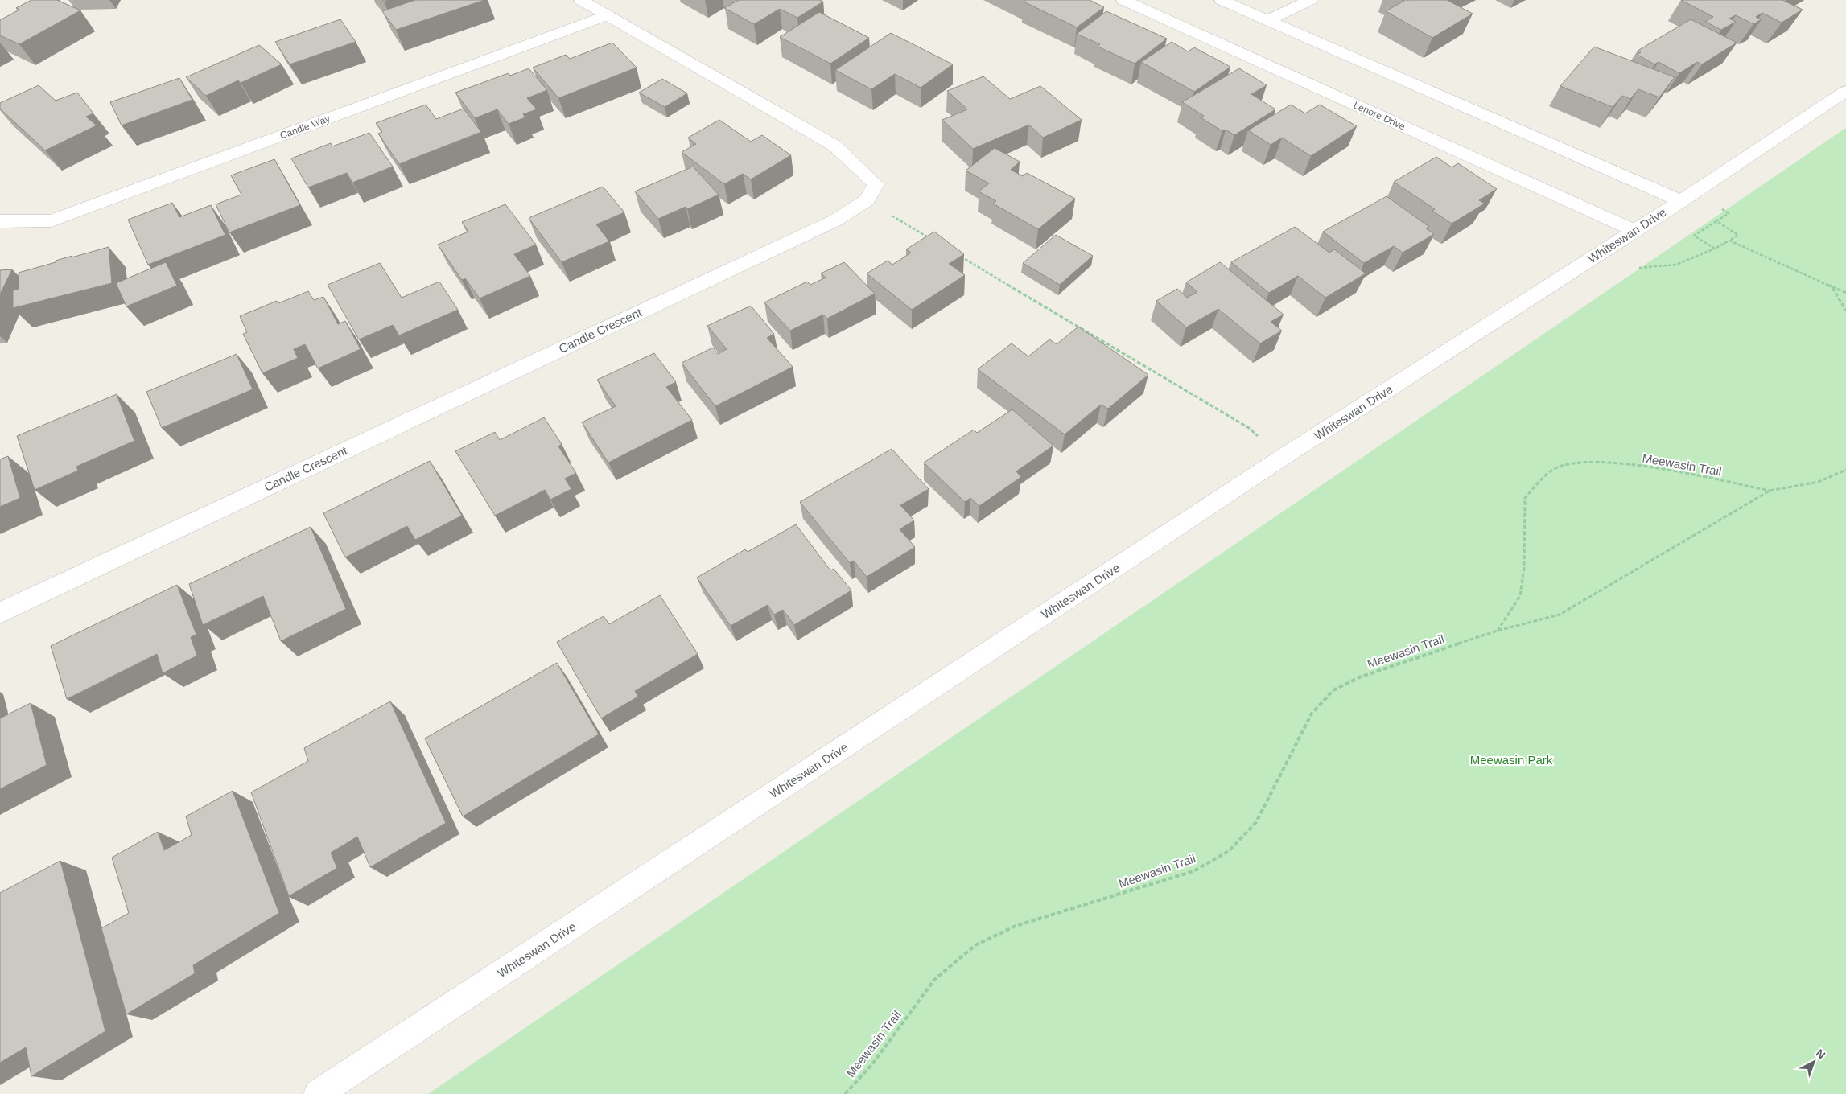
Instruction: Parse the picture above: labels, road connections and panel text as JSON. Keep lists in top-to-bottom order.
{
  "streets": {
    "street": [
      "Lenore Drive",
      "Candle Way",
      "Whiteswan Drive",
      "Candle Crescent"
    ],
    "path": ["Meewasin Trail"]
  },
  "crossings": [
    ["Lenore Drive", "Whiteswan Drive"],
    ["Candle Way", "Candle Crescent"]
  ],
  "parks": ["Meewasin Park"],
  "north": "top right"
}
